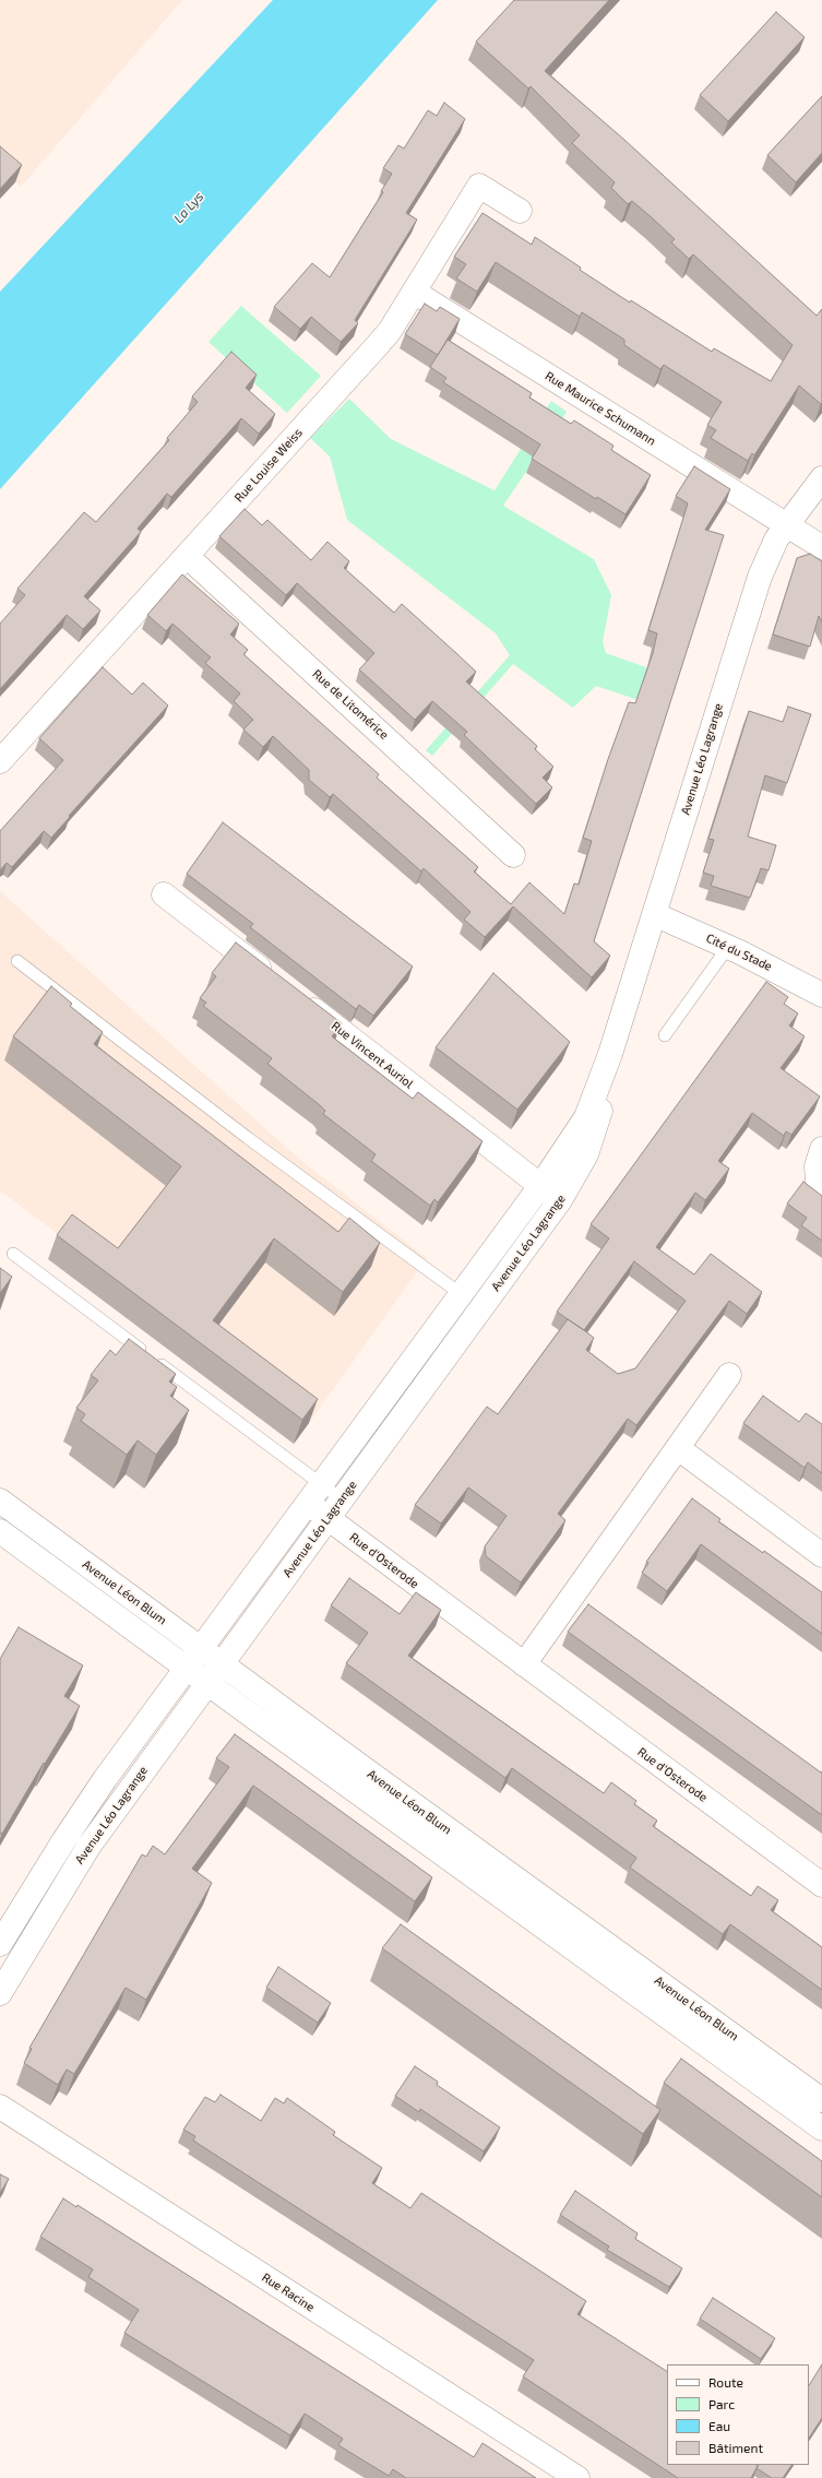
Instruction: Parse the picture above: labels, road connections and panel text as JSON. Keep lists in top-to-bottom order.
{
  "streets": {
    "street": [
      "Rue Maurice Schumann",
      "Rue Louise Weiss",
      "Rue de Litomérice",
      "Avenue Léo Lagrange",
      "Cité du Stade",
      "Rue Vincent Auriol",
      "Rue d'Osterode",
      "Avenue Léon Blum",
      "Rue Racine"
    ]
  },
  "crossings": [
    ["Rue Maurice Schumann", "Rue Louise Weiss"],
    ["Rue Maurice Schumann", "Avenue Léo Lagrange"],
    ["Rue Louise Weiss", "Rue de Litomérice"],
    ["Avenue Léo Lagrange", "Cité du Stade"],
    ["Avenue Léo Lagrange", "Rue Vincent Auriol"],
    ["Avenue Léo Lagrange", "Rue d'Osterode"],
    ["Avenue Léo Lagrange", "Avenue Léon Blum"]
  ],
  "water": ["La Lys"],
  "legend": [
    "Route",
    "Parc",
    "Eau",
    "Bâtiment"
  ]
}
